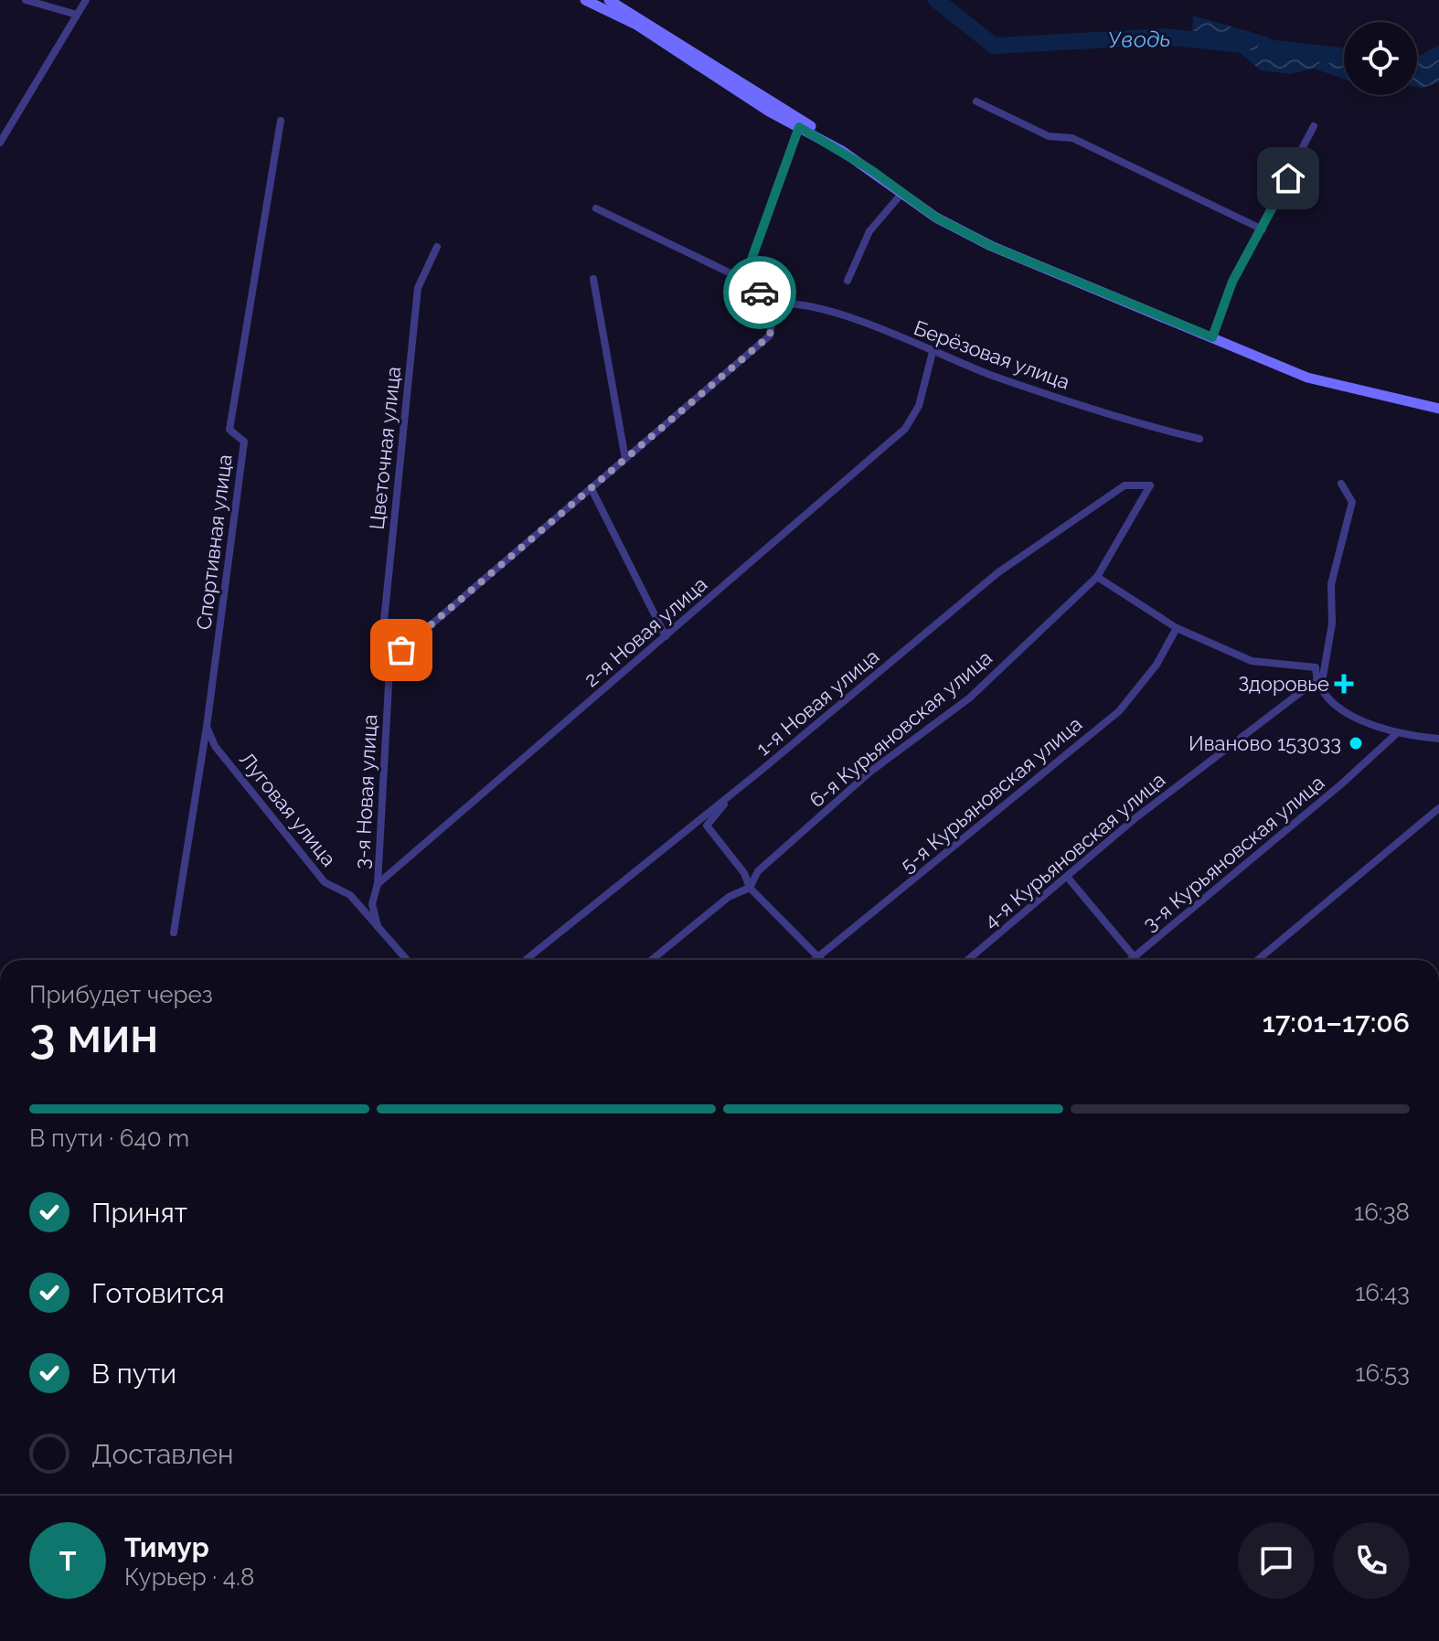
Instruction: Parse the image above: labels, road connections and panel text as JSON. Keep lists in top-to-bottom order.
{
  "streets": {
    "street": [
      "Берёзовая улица",
      "Цветочная улица",
      "Спортивная улица",
      "2-я Новая улица",
      "1-я Новая улица",
      "6-я Курьяновская улица",
      "3-я Новая улица",
      "5-я Курьяновская улица",
      "Луговая улица",
      "4-я Курьяновская улица",
      "3-я Курьяновская улица"
    ]
  },
  "crossings": [
    ["Берёзовая улица", "2-я Новая улица"],
    ["Берёзовая улица", "3-я Новая улица"],
    ["Цветочная улица", "3-я Новая улица"],
    ["Спортивная улица", "Луговая улица"],
    ["2-я Новая улица", "3-я Новая улица"],
    ["1-я Новая улица", "6-я Курьяновская улица"]
  ],
  "water": ["Уводь"],
  "places": {
    "health": ["Здоровье"],
    "other": ["Иваново 153033"]
  },
  "page": {
    "heading": ["3 мин", "Прибудет через", "17:01–17:06"],
    "panel": ["Тимур", "Курьер · 4.8"],
    "bar": "В пути · 640 m",
    "list": [
      ["Принят", "16:38"],
      ["Готовится", "16:43"],
      ["В пути", "16:53"],
      "Доставлен"
    ],
    "round": "Т"
  }
}
